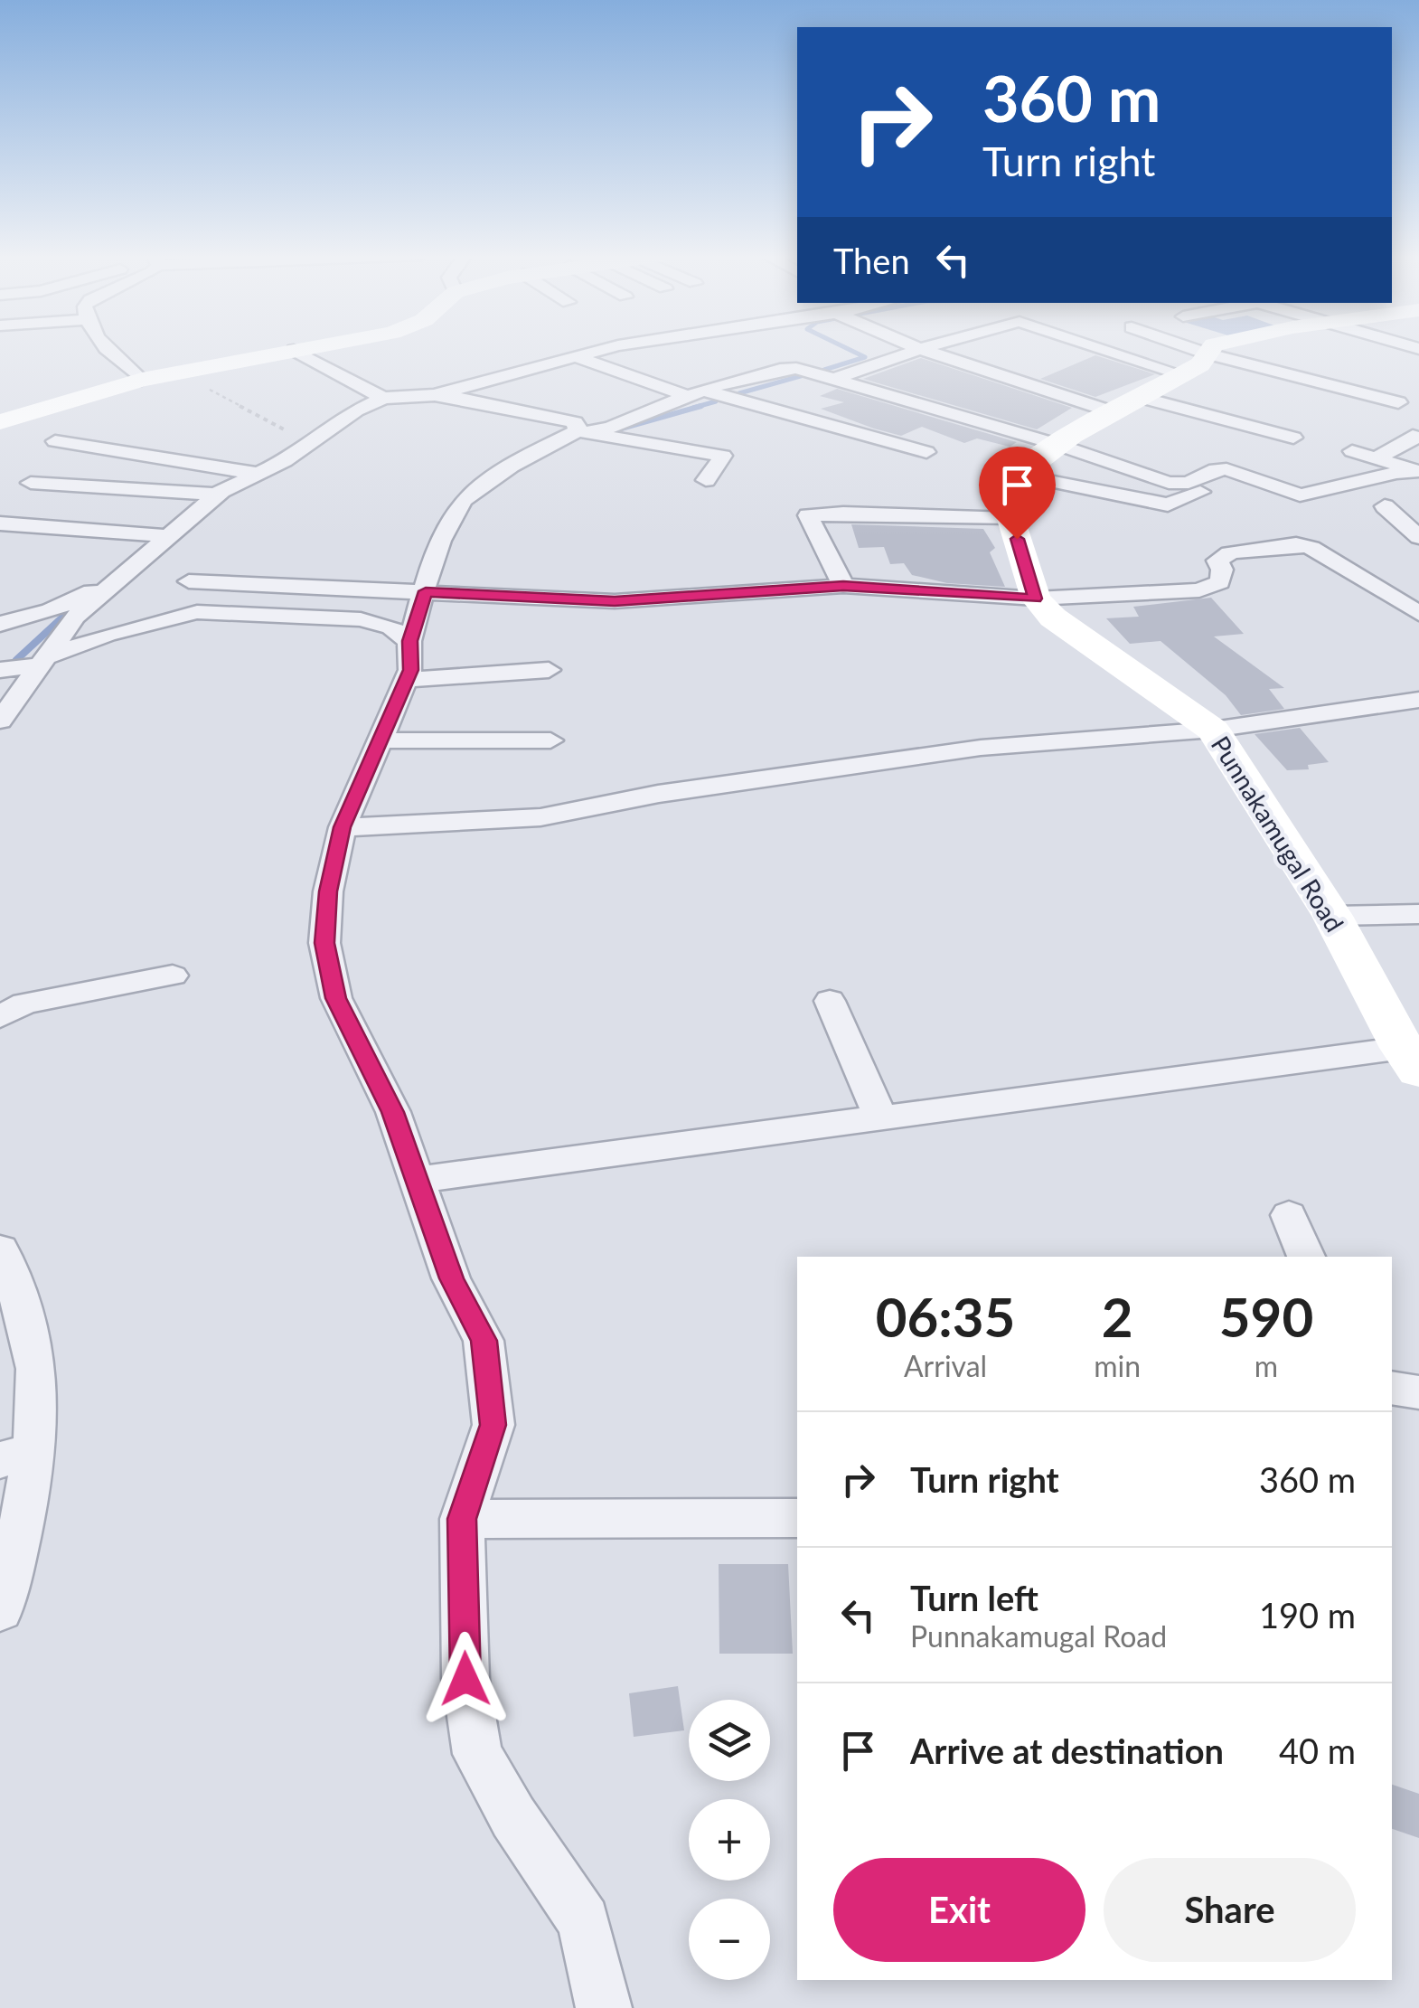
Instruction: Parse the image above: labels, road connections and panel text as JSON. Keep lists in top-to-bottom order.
{
  "streets": {
    "street": ["Punnakamugal Road"]
  },
  "page": {
    "turn": ["360 m", "Turn right"],
    "then": "Then",
    "eta": [
      "06:35",
      "Arrival",
      "2",
      "min",
      "590",
      "m"
    ],
    "list": [
      {
        "name": "Turn right",
        "value": "360 m"
      },
      {
        "name": "Turn left",
        "note": "Punnakamugal Road",
        "value": "190 m"
      },
      {
        "name": "Arrive at destination",
        "value": "40 m"
      }
    ],
    "map_buttons": ["+", "−"],
    "buttons": ["Exit", "Share"]
  }
}
